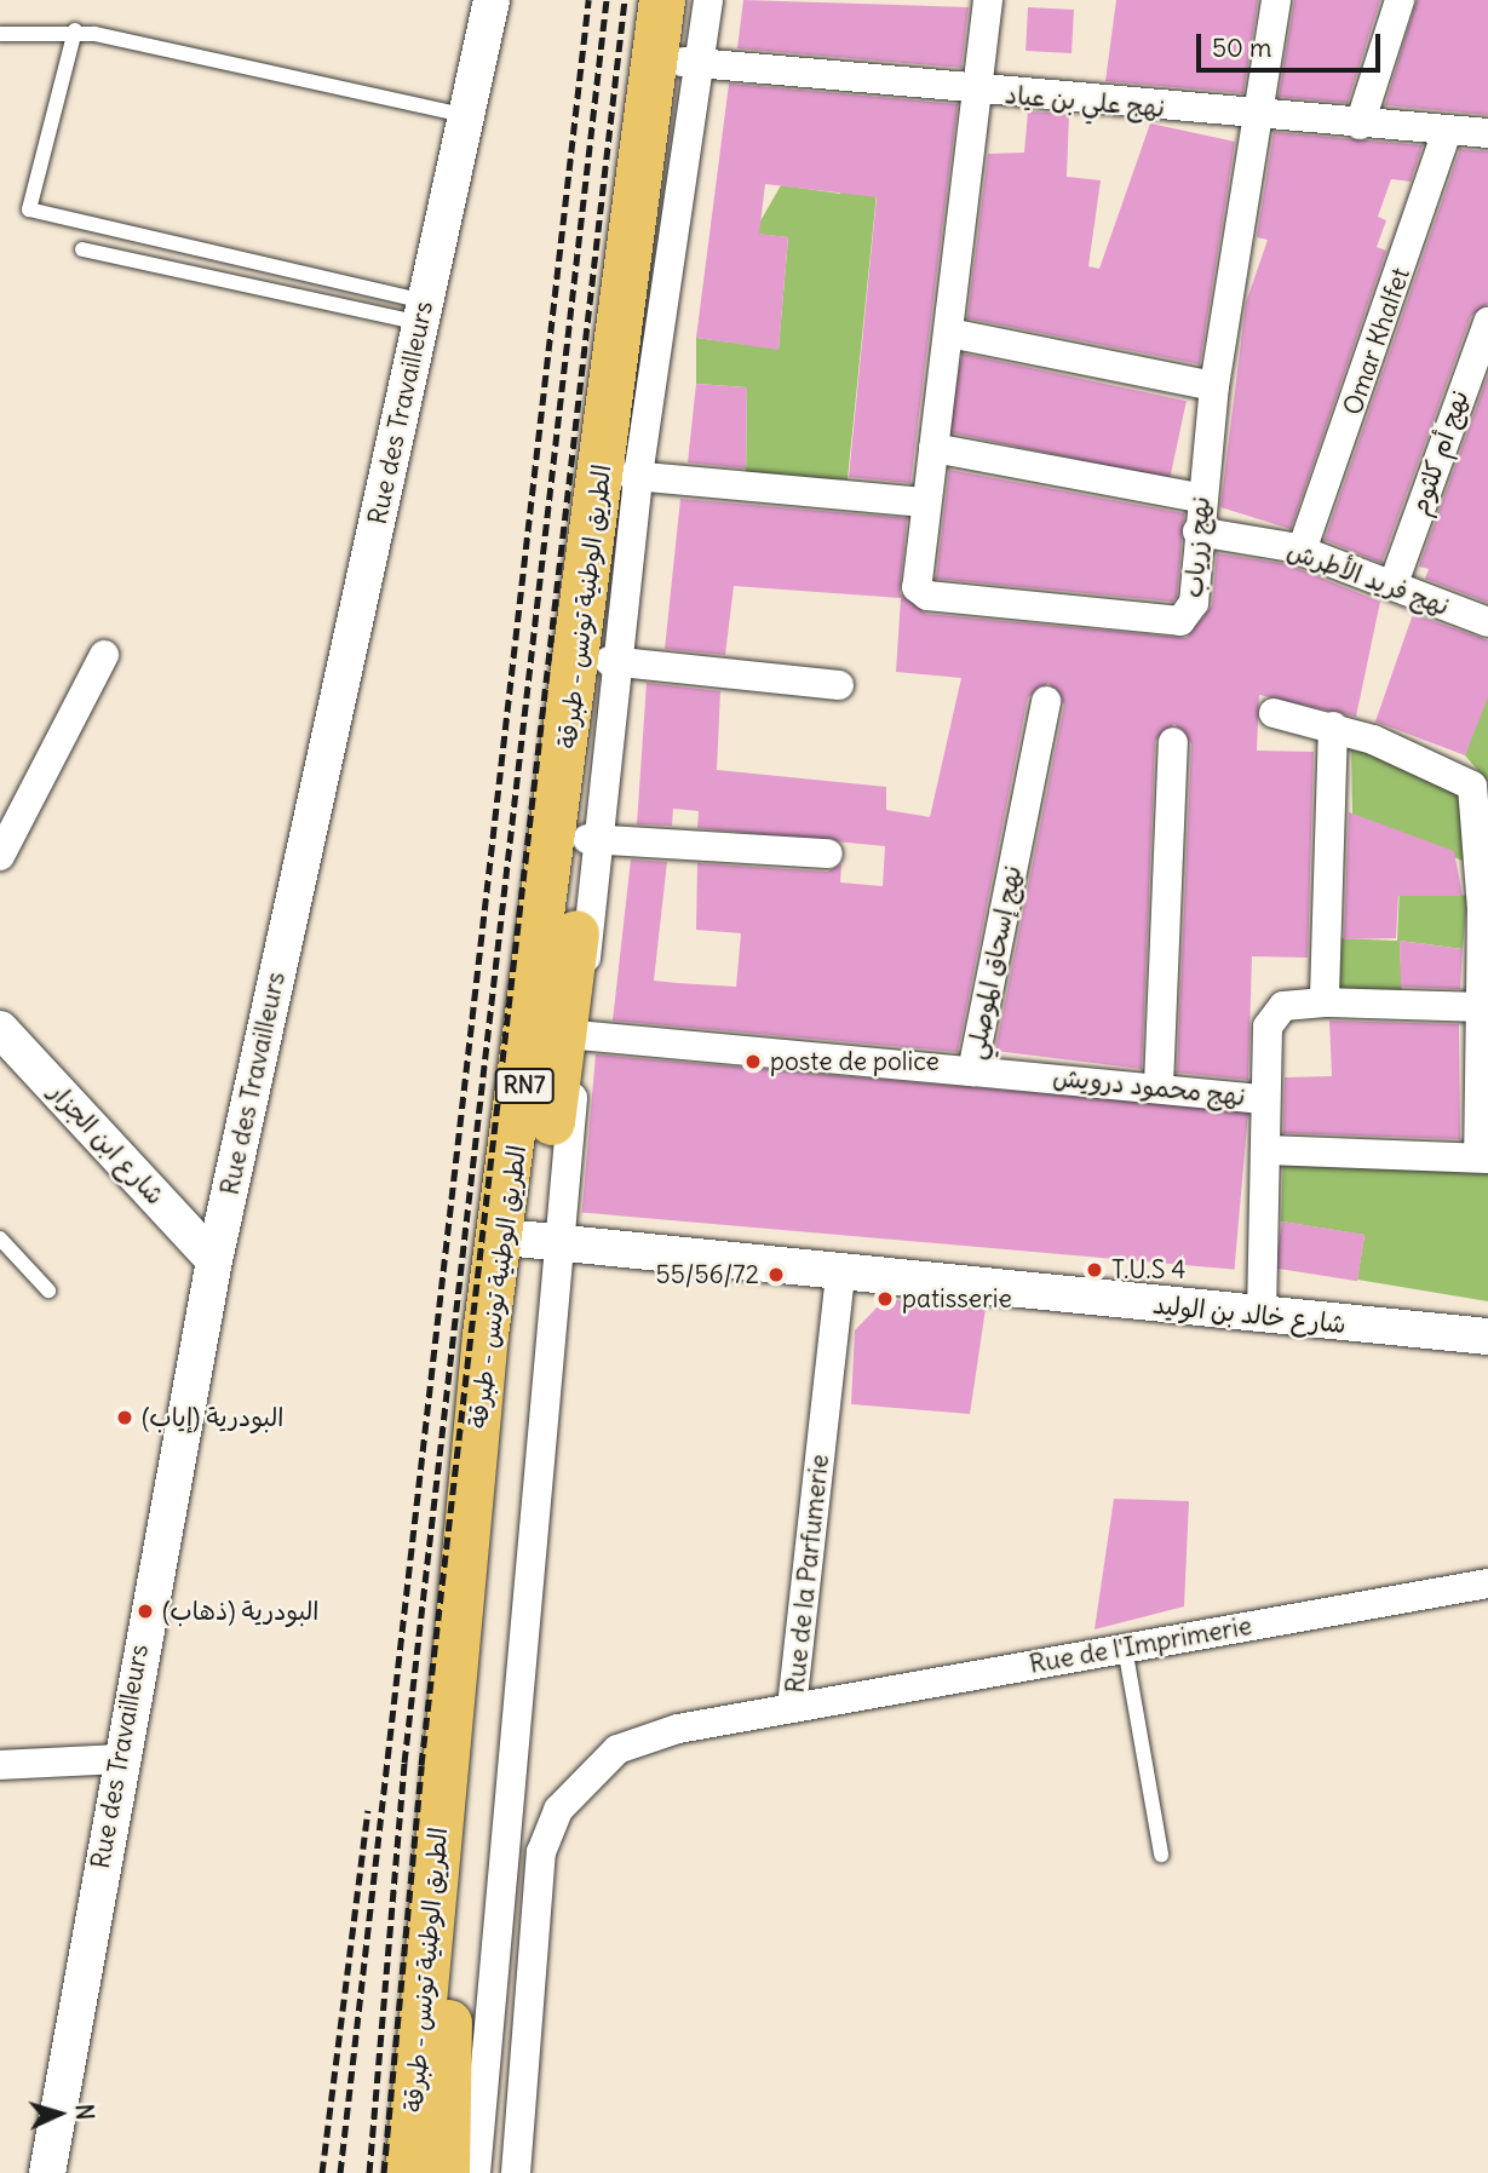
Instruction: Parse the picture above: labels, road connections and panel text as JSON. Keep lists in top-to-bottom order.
{
  "streets": {
    "main road": ["الطريق الوطنية تونس - طبرقة", "RN7"],
    "street": [
      "نهج علي بن عياد",
      "Omar Khalfet",
      "Rue des Travailleurs",
      "نهج أم كلثوم",
      "نهج زرياب",
      "نهج فريد الأطرش",
      "نهج إسحاق الموصلي",
      "نهج محمود درويش",
      "شارع ابن الجزار",
      "شارع خالد بن الوليد",
      "Rue de la Parfumerie",
      "Rue de l'Imprimerie"
    ]
  },
  "crossings": [
    ["نهج علي بن عياد", "Omar Khalfet"],
    ["نهج علي بن عياد", "نهج زرياب"],
    ["نهج علي بن عياد", "الطريق الوطنية تونس - طبرقة"],
    ["Omar Khalfet", "نهج فريد الأطرش"],
    ["Rue des Travailleurs", "شارع ابن الجزار"],
    ["نهج أم كلثوم", "نهج فريد الأطرش"],
    ["نهج زرياب", "نهج فريد الأطرش"],
    ["الطريق الوطنية تونس - طبرقة", "نهج إسحاق الموصلي"],
    ["الطريق الوطنية تونس - طبرقة", "شارع خالد بن الوليد"],
    ["نهج إسحاق الموصلي", "نهج محمود درويش"],
    ["نهج محمود درويش", "شارع خالد بن الوليد"],
    ["شارع خالد بن الوليد", "Rue de la Parfumerie"],
    ["Rue de la Parfumerie", "Rue de l'Imprimerie"]
  ],
  "places": [
    "poste de police",
    "T.U.S 4",
    "55/56/72",
    "patisserie",
    "البودرية (إياب)",
    "البودرية (ذهاب)"
  ],
  "scale_bar": "50 m",
  "north": "right"
}
